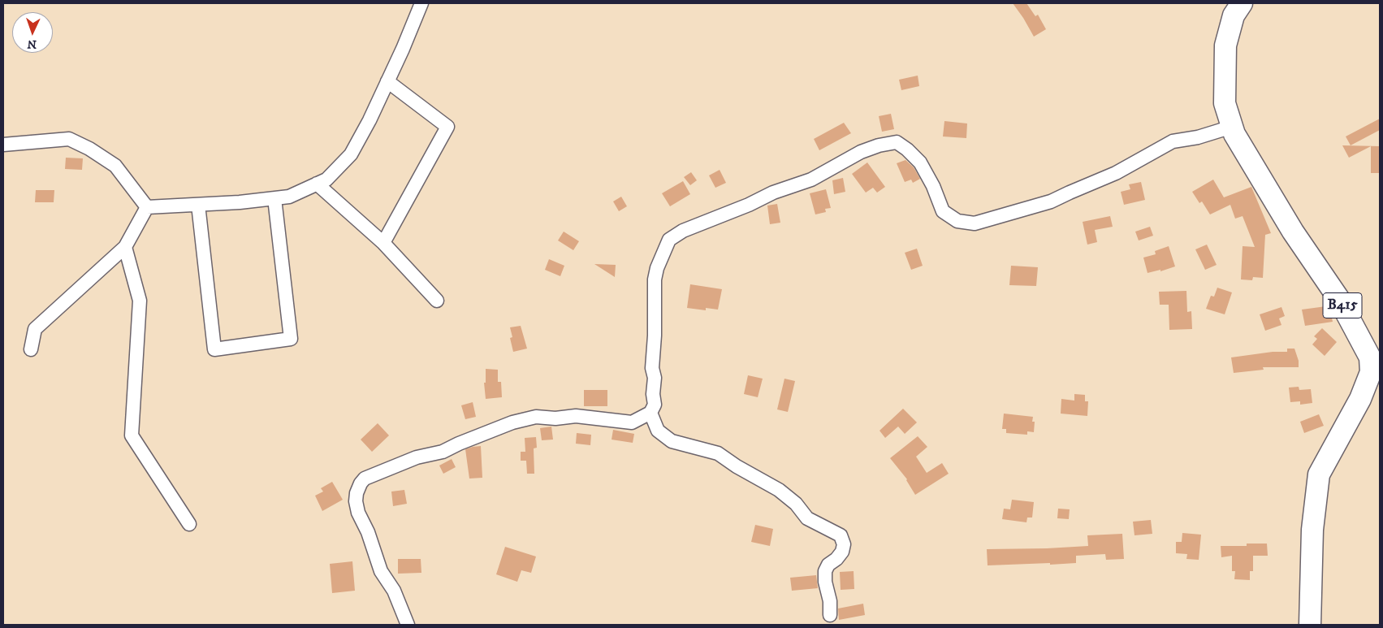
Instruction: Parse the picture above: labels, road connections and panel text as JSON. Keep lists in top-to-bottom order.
{
  "streets": {
    "main road": ["B415"]
  },
  "north": "bottom"
}
